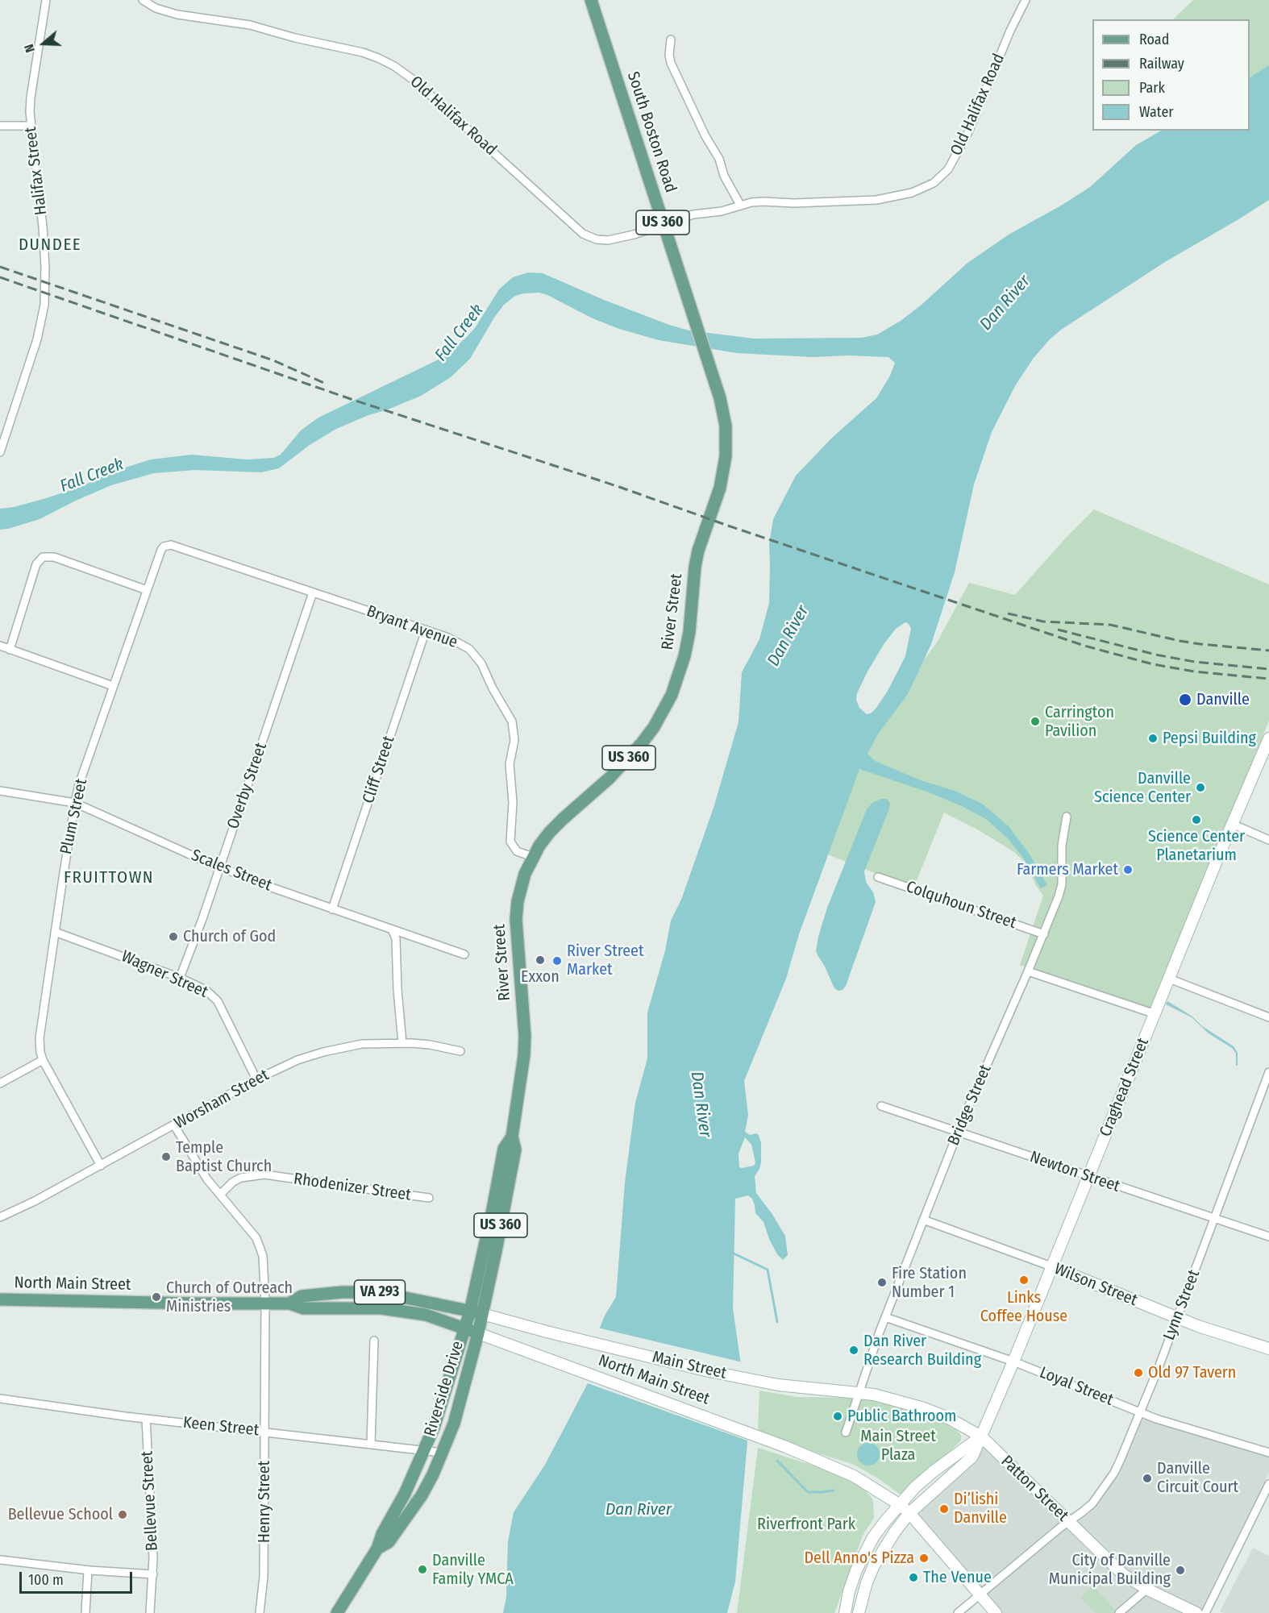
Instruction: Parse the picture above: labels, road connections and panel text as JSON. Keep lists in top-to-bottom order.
{
  "streets": {
    "main road": [
      "South Boston Road",
      "US 360",
      "River Street",
      "Craghead Street",
      "North Main Street",
      "Wilson Street",
      "VA 293",
      "Main Street",
      "Riverside Drive",
      "Patton Street"
    ],
    "street": [
      "Old Halifax Road",
      "Halifax Street",
      "Bryant Avenue",
      "Cliff Street",
      "Overby Street",
      "Plum Street",
      "Scales Street",
      "Colquhoun Street",
      "Wagner Street",
      "Worsham Street",
      "Bridge Street",
      "Newton Street",
      "Rhodenizer Street",
      "Lynn Street",
      "Loyal Street",
      "Keen Street",
      "Bellevue Street",
      "Henry Street"
    ]
  },
  "crossings": [
    ["Old Halifax Road", "South Boston Road"],
    ["South Boston Road", "River Street"],
    ["River Street", "Bryant Avenue"],
    ["River Street", "North Main Street"],
    ["River Street", "Main Street"],
    ["River Street", "Riverside Drive"],
    ["Bryant Avenue", "Cliff Street"],
    ["Bryant Avenue", "Overby Street"],
    ["Bryant Avenue", "Plum Street"],
    ["Cliff Street", "Scales Street"],
    ["Overby Street", "Scales Street"],
    ["Overby Street", "Wagner Street"],
    ["Plum Street", "Scales Street"],
    ["Plum Street", "Wagner Street"],
    ["Plum Street", "Worsham Street"],
    ["Colquhoun Street", "Bridge Street"],
    ["Wagner Street", "Worsham Street"],
    ["Craghead Street", "Newton Street"],
    ["Craghead Street", "Wilson Street"],
    ["Craghead Street", "VA 293"],
    ["Craghead Street", "Loyal Street"],
    ["Craghead Street", "Patton Street"],
    ["Bridge Street", "Newton Street"],
    ["Bridge Street", "Wilson Street"],
    ["Bridge Street", "Main Street"],
    ["Bridge Street", "Loyal Street"],
    ["Bridge Street", "Patton Street"],
    ["Newton Street", "Lynn Street"],
    ["Rhodenizer Street", "Henry Street"],
    ["North Main Street", "VA 293"],
    ["North Main Street", "Main Street"],
    ["North Main Street", "Riverside Drive"],
    ["North Main Street", "Henry Street"],
    ["Wilson Street", "Lynn Street"],
    ["VA 293", "Lynn Street"],
    ["Lynn Street", "Loyal Street"],
    ["Lynn Street", "Patton Street"],
    ["Main Street", "Patton Street"],
    ["Riverside Drive", "Keen Street"],
    ["Keen Street", "Bellevue Street"],
    ["Keen Street", "Henry Street"]
  ],
  "districts": ["DUNDEE", "FRUITTOWN"],
  "water": ["Dan River", "Fall Creek"],
  "parks": ["Main Street Plaza", "Riverfront Park"],
  "places": [
    "Danville",
    "Carrington Pavilion",
    "Pepsi Building",
    "Danville Science Center",
    "Science Center Planetarium",
    "Farmers Market",
    "Church of God",
    "Exxon",
    "River Street Market",
    "Temple Baptist Church",
    "Links Coffee House",
    "Fire Station Number 1",
    "Church of Outreach Ministries",
    "Dan River Research Building",
    "Old 97 Tavern",
    "Public Bathroom",
    "Danville Circuit Court",
    "Di’lishi Danville",
    "Bellevue School",
    "Dell Anno's Pizza",
    "Danville Family YMCA",
    "City of Danville Municipal Building",
    "The Venue"
  ],
  "legend": [
    "Road",
    "Railway",
    "Park",
    "Water"
  ],
  "scale_bar": "100 m",
  "north": "left"
}
